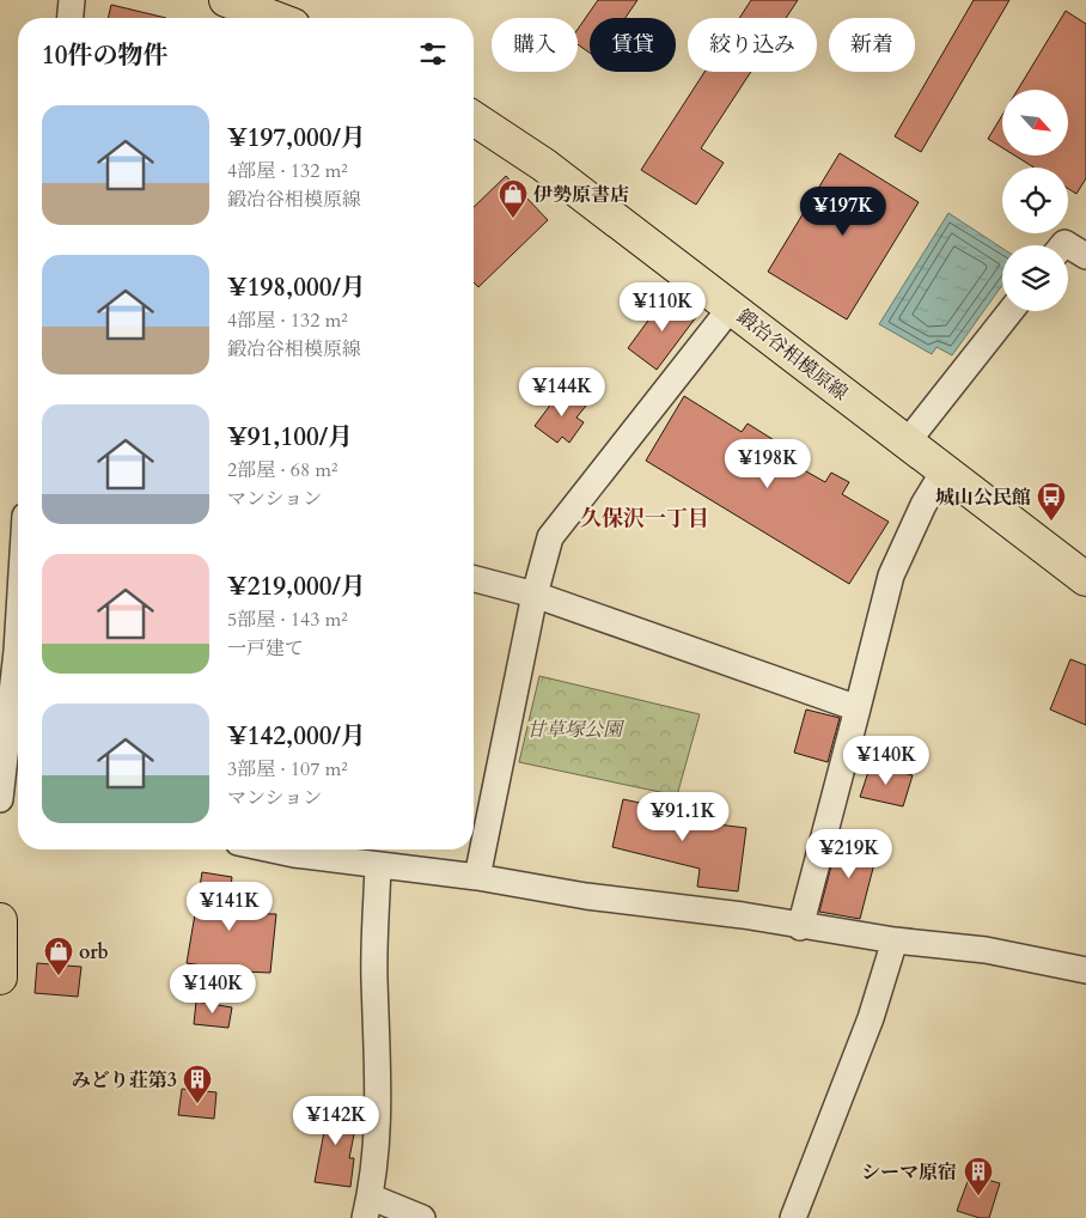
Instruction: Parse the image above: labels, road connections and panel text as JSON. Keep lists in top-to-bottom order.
{
  "streets": {
    "main road": ["鍛冶谷相模原線"]
  },
  "districts": ["久保沢一丁目"],
  "parks": ["甘草塚公園"],
  "places": {
    "shop": ["伊勢原書店", "orb"],
    "bus stop": ["城山公民館"],
    "building": ["みどり荘第3", "シーマ原宿"]
  },
  "north": "bottom right",
  "page": {
    "chip": [
      "購入",
      "賃貸",
      "絞り込み",
      "新着"
    ],
    "heading": "10件の物件",
    "list": [
      {
        "name": "¥197,000/月",
        "note": "4部屋 · 132 m² · 鍛冶谷相模原線"
      },
      {
        "name": "¥198,000/月",
        "note": "4部屋 · 132 m² · 鍛冶谷相模原線"
      },
      {
        "name": "¥91,100/月",
        "note": "2部屋 · 68 m² · マンション"
      },
      {
        "name": "¥219,000/月",
        "note": "5部屋 · 143 m² · 一戸建て"
      },
      {
        "name": "¥142,000/月",
        "note": "3部屋 · 107 m² · マンション"
      }
    ],
    "price": [
      "¥197K",
      "¥110K",
      "¥144K",
      "¥198K",
      "¥140K",
      "¥91.1K",
      "¥219K",
      "¥141K",
      "¥140K",
      "¥142K"
    ]
  }
}
